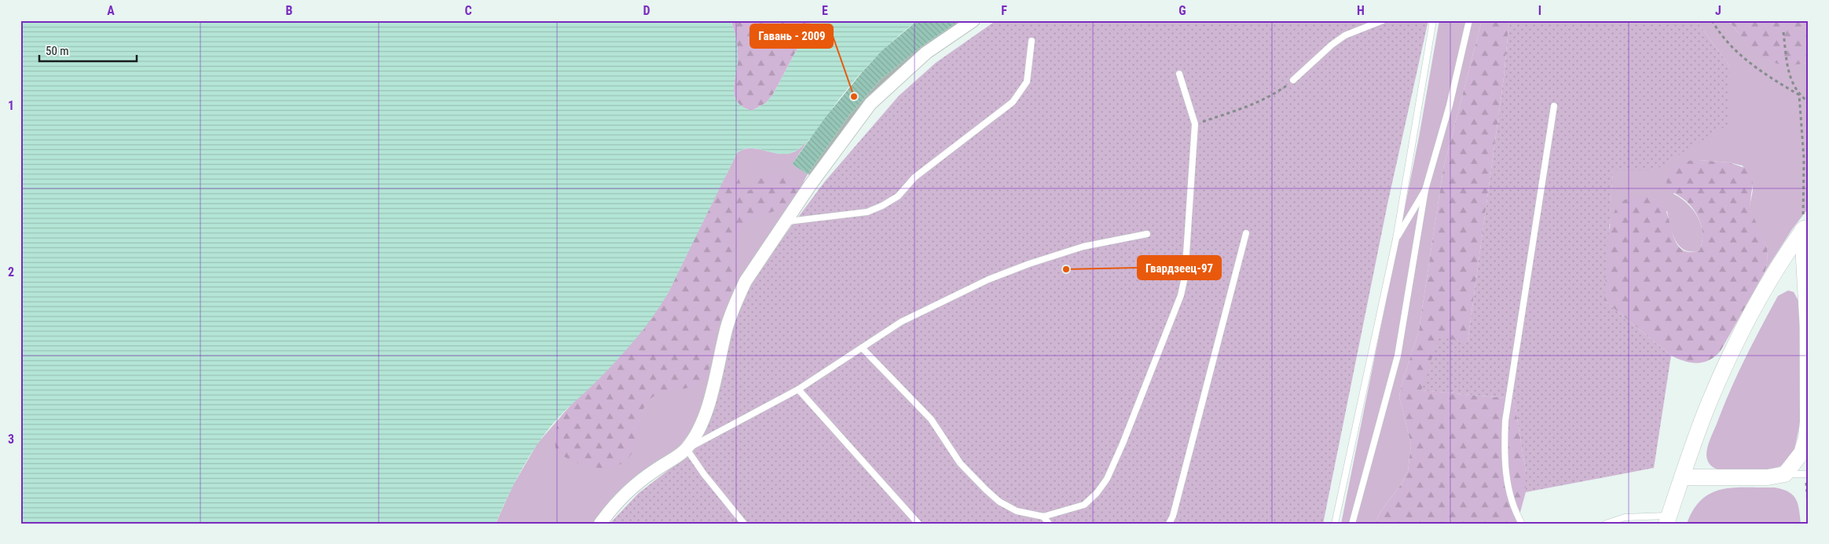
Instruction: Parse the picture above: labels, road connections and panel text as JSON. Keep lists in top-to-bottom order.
{
  "places": ["Гавань - 2009", "Гвардзеец-97"],
  "scale_bar": "50 m",
  "grid": {
    "columns": [
      "A",
      "B",
      "C",
      "D",
      "E",
      "F",
      "G",
      "H",
      "I",
      "J"
    ],
    "rows": ["1", "2", "3"]
  }
}
